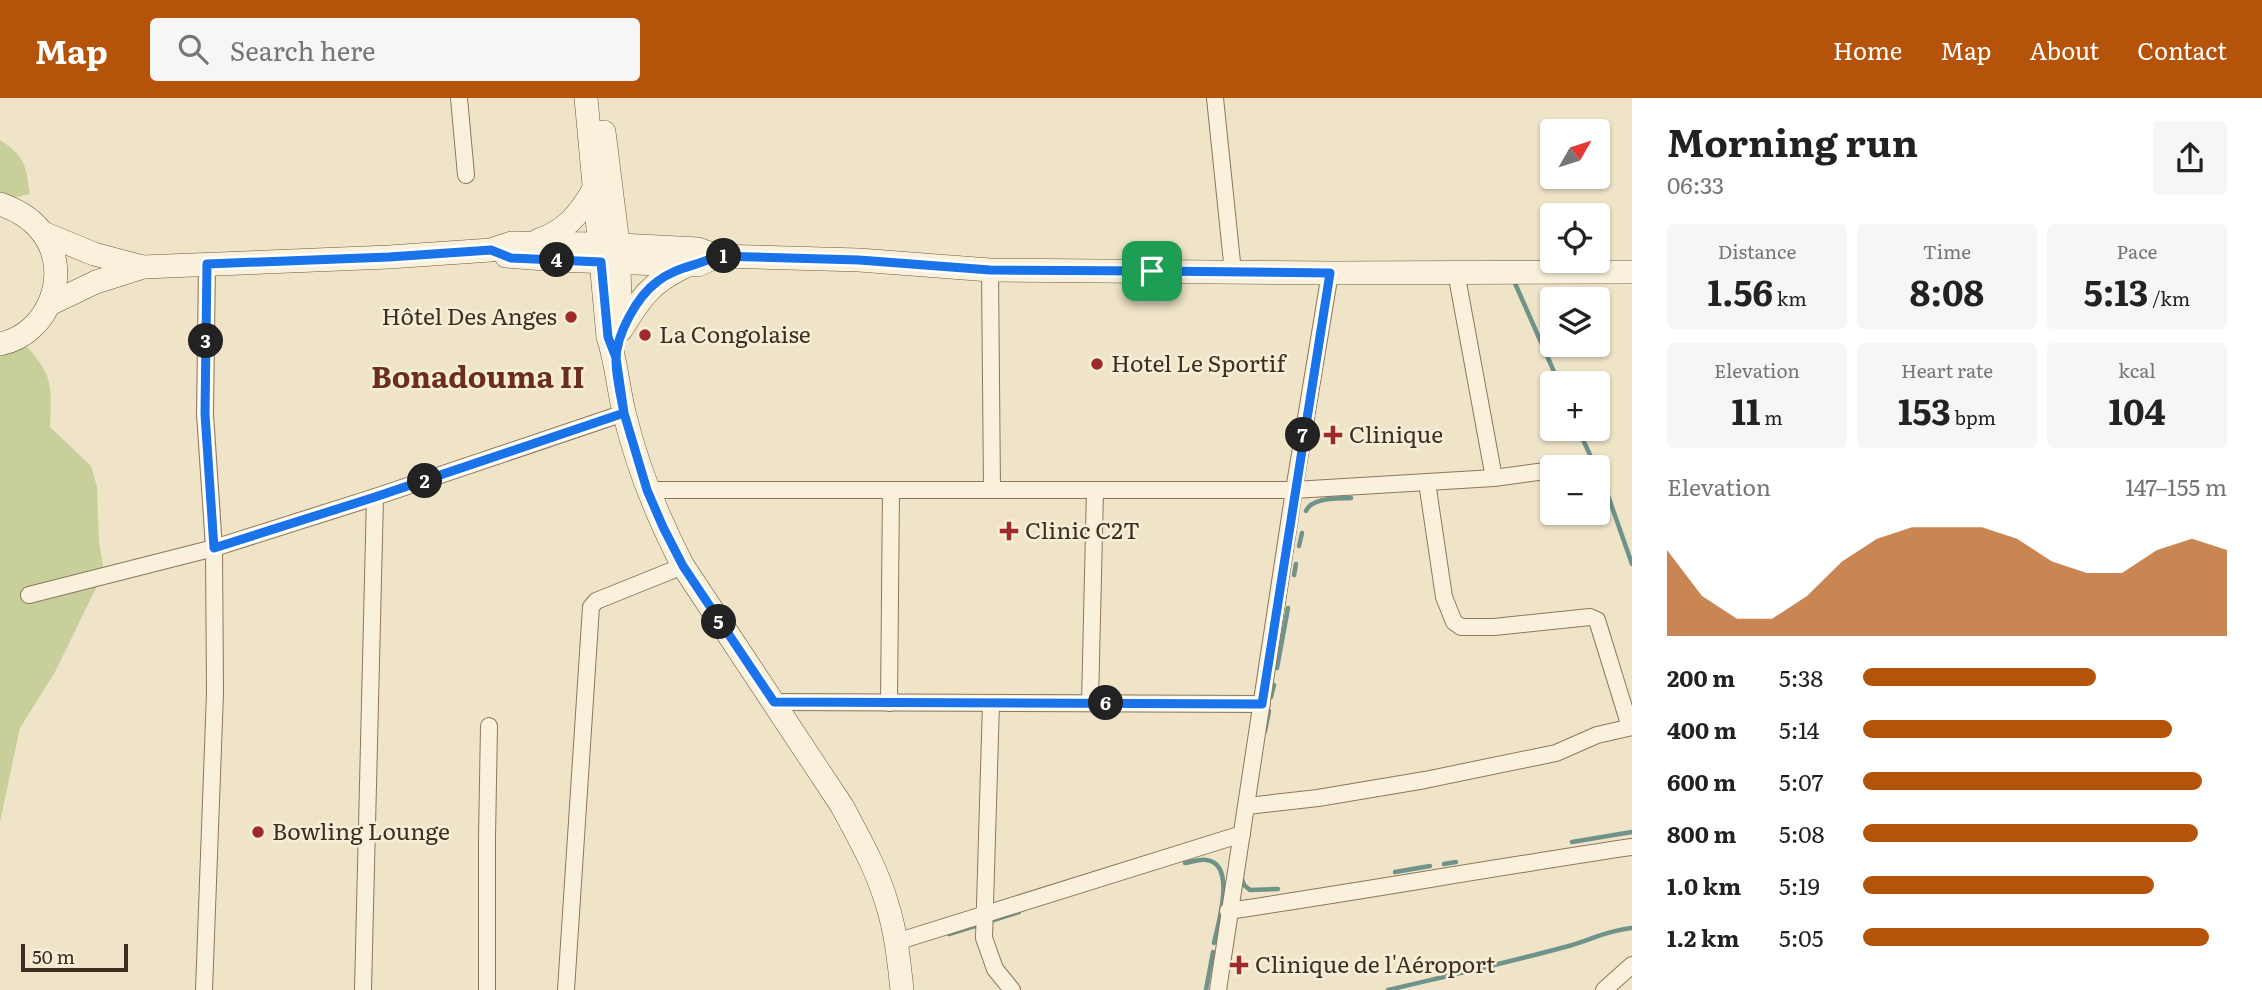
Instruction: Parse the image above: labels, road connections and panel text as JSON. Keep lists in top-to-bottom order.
{
  "districts": ["Bonadouma II"],
  "places": {
    "other": [
      "Hôtel Des Anges",
      "La Congolaise",
      "Hotel Le Sportif",
      "Bowling Lounge"
    ],
    "health": ["Clinique", "Clinic C2T", "Clinique de l'Aéroport"]
  },
  "scale_bar": "50 m",
  "north": "top right",
  "page": {
    "header": "Map",
    "search": "Search here",
    "nav": [
      "Home",
      "Map",
      "About",
      "Contact"
    ],
    "heading": ["Morning run", "06:33"],
    "map_buttons": ["+", "−"],
    "stats": [
      ["Distance", "1.56 km"],
      ["Time", "8:08"],
      ["Pace", "5:13 /km"],
      ["Elevation", "11 m"],
      ["Heart rate", "153 bpm"],
      ["kcal", "104"]
    ],
    "pins": [
      "1",
      "4",
      "3",
      "7",
      "2",
      "5",
      "6"
    ],
    "chart": ["Elevation", "147–155 m"],
    "list": [
      {
        "name": "200 m",
        "note": "5:38"
      },
      {
        "name": "400 m",
        "note": "5:14"
      },
      {
        "name": "600 m",
        "note": "5:07"
      },
      {
        "name": "800 m",
        "note": "5:08"
      },
      {
        "name": "1.0 km",
        "note": "5:19"
      },
      {
        "name": "1.2 km",
        "note": "5:05"
      }
    ],
    "scale": "50 m"
  }
}
